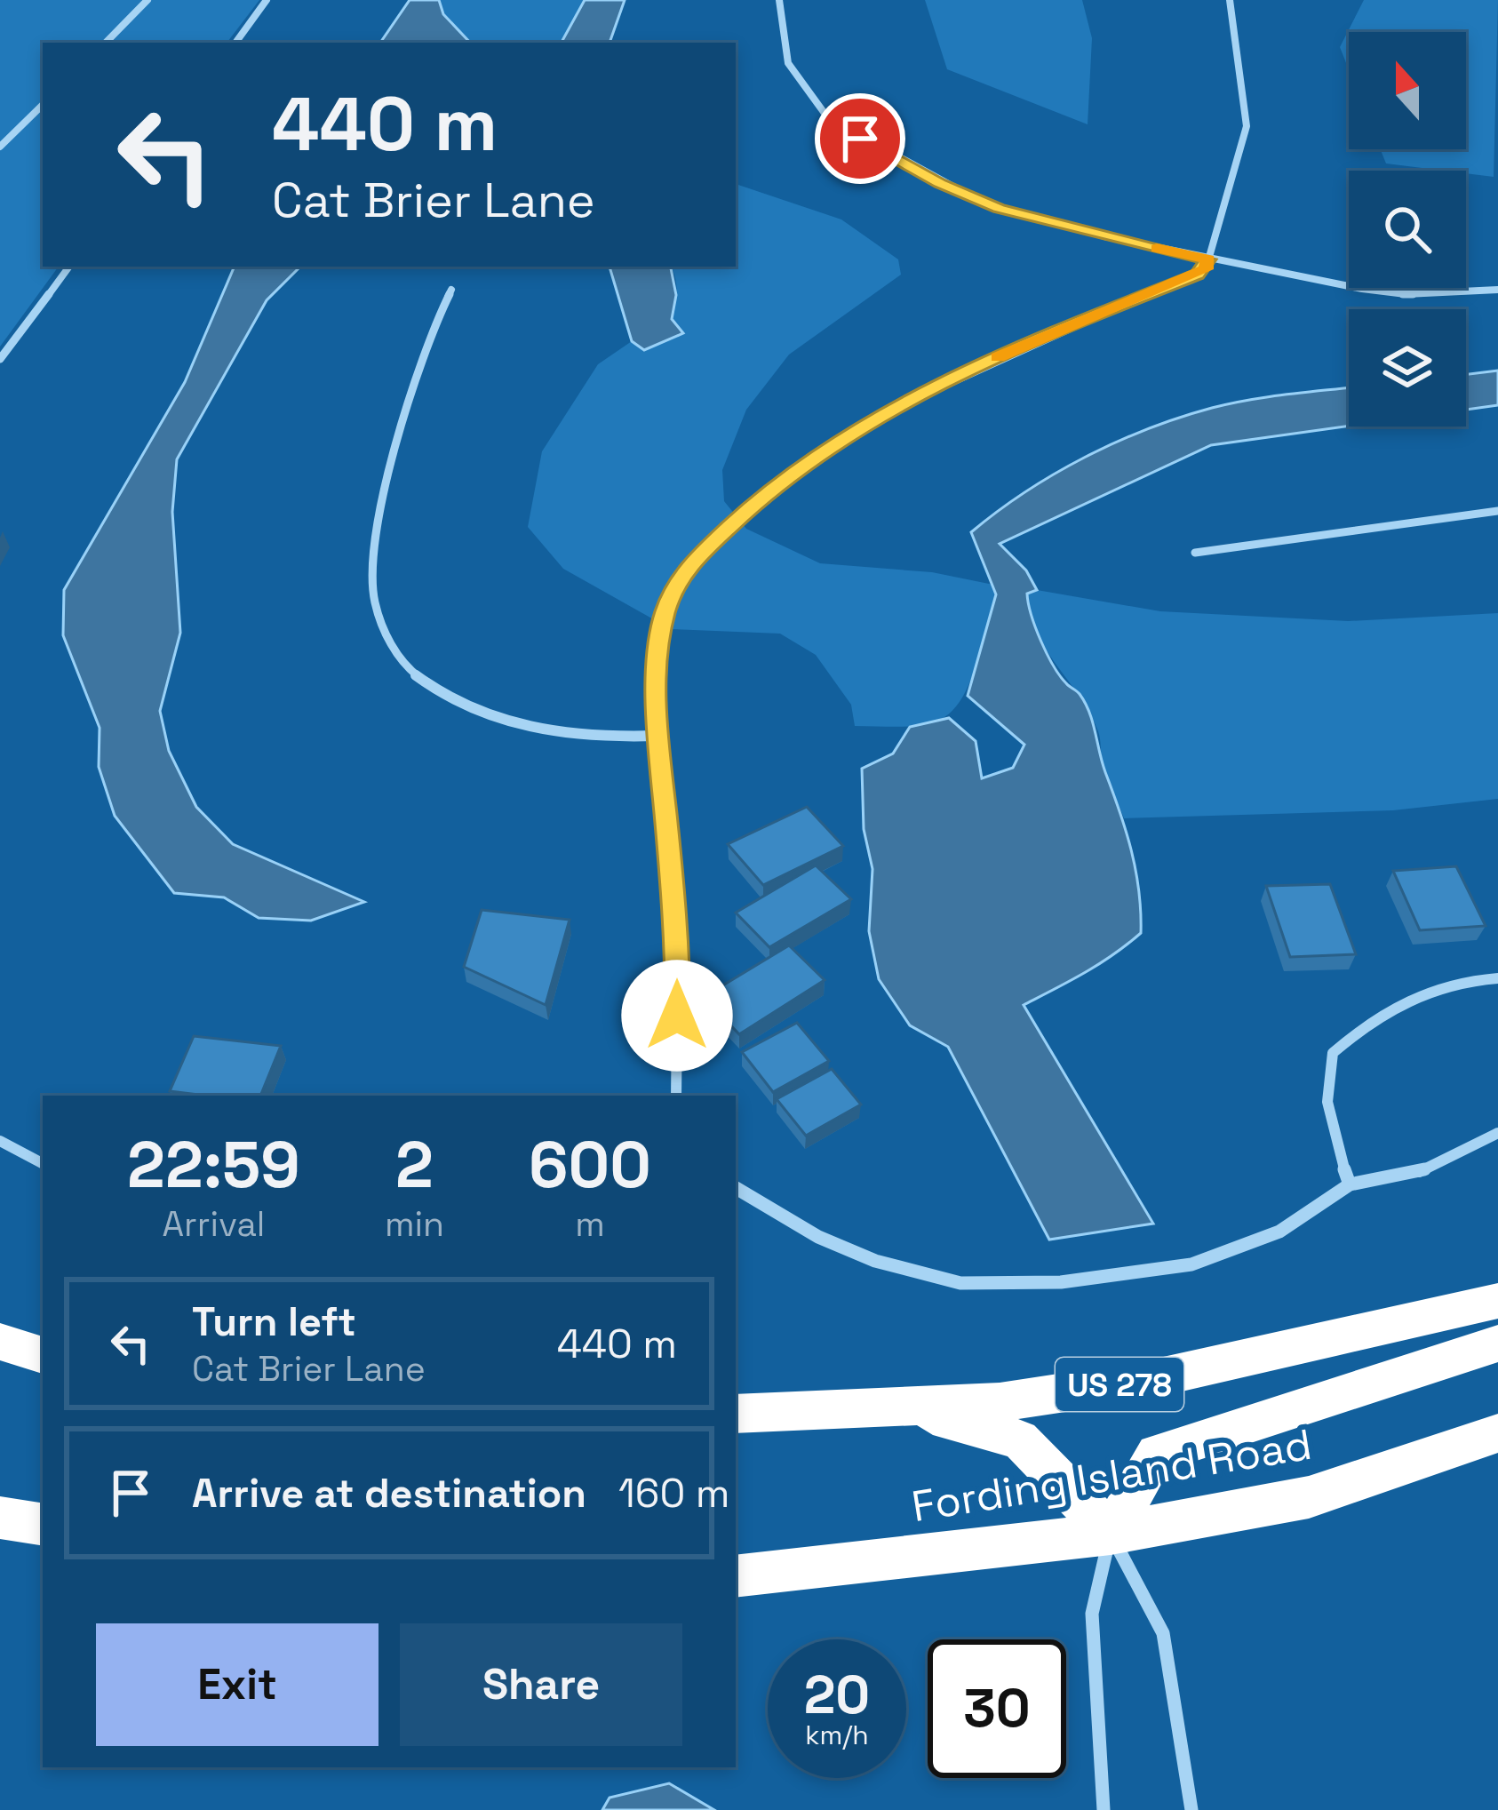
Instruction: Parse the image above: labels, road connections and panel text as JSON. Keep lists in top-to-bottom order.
{
  "streets": {
    "highway": ["US 278", "Fording Island Road"]
  },
  "north": "top",
  "page": {
    "turn": ["440 m", "Cat Brier Lane"],
    "eta": [
      "22:59",
      "Arrival",
      "2",
      "min",
      "600",
      "m"
    ],
    "list": [
      {
        "name": "Turn left",
        "note": "Cat Brier Lane",
        "value": "440 m"
      },
      {
        "name": "Arrive at destination",
        "value": "160 m"
      }
    ],
    "buttons": ["Exit", "Share"],
    "speed": "20 km/h",
    "limit": "30"
  }
}
